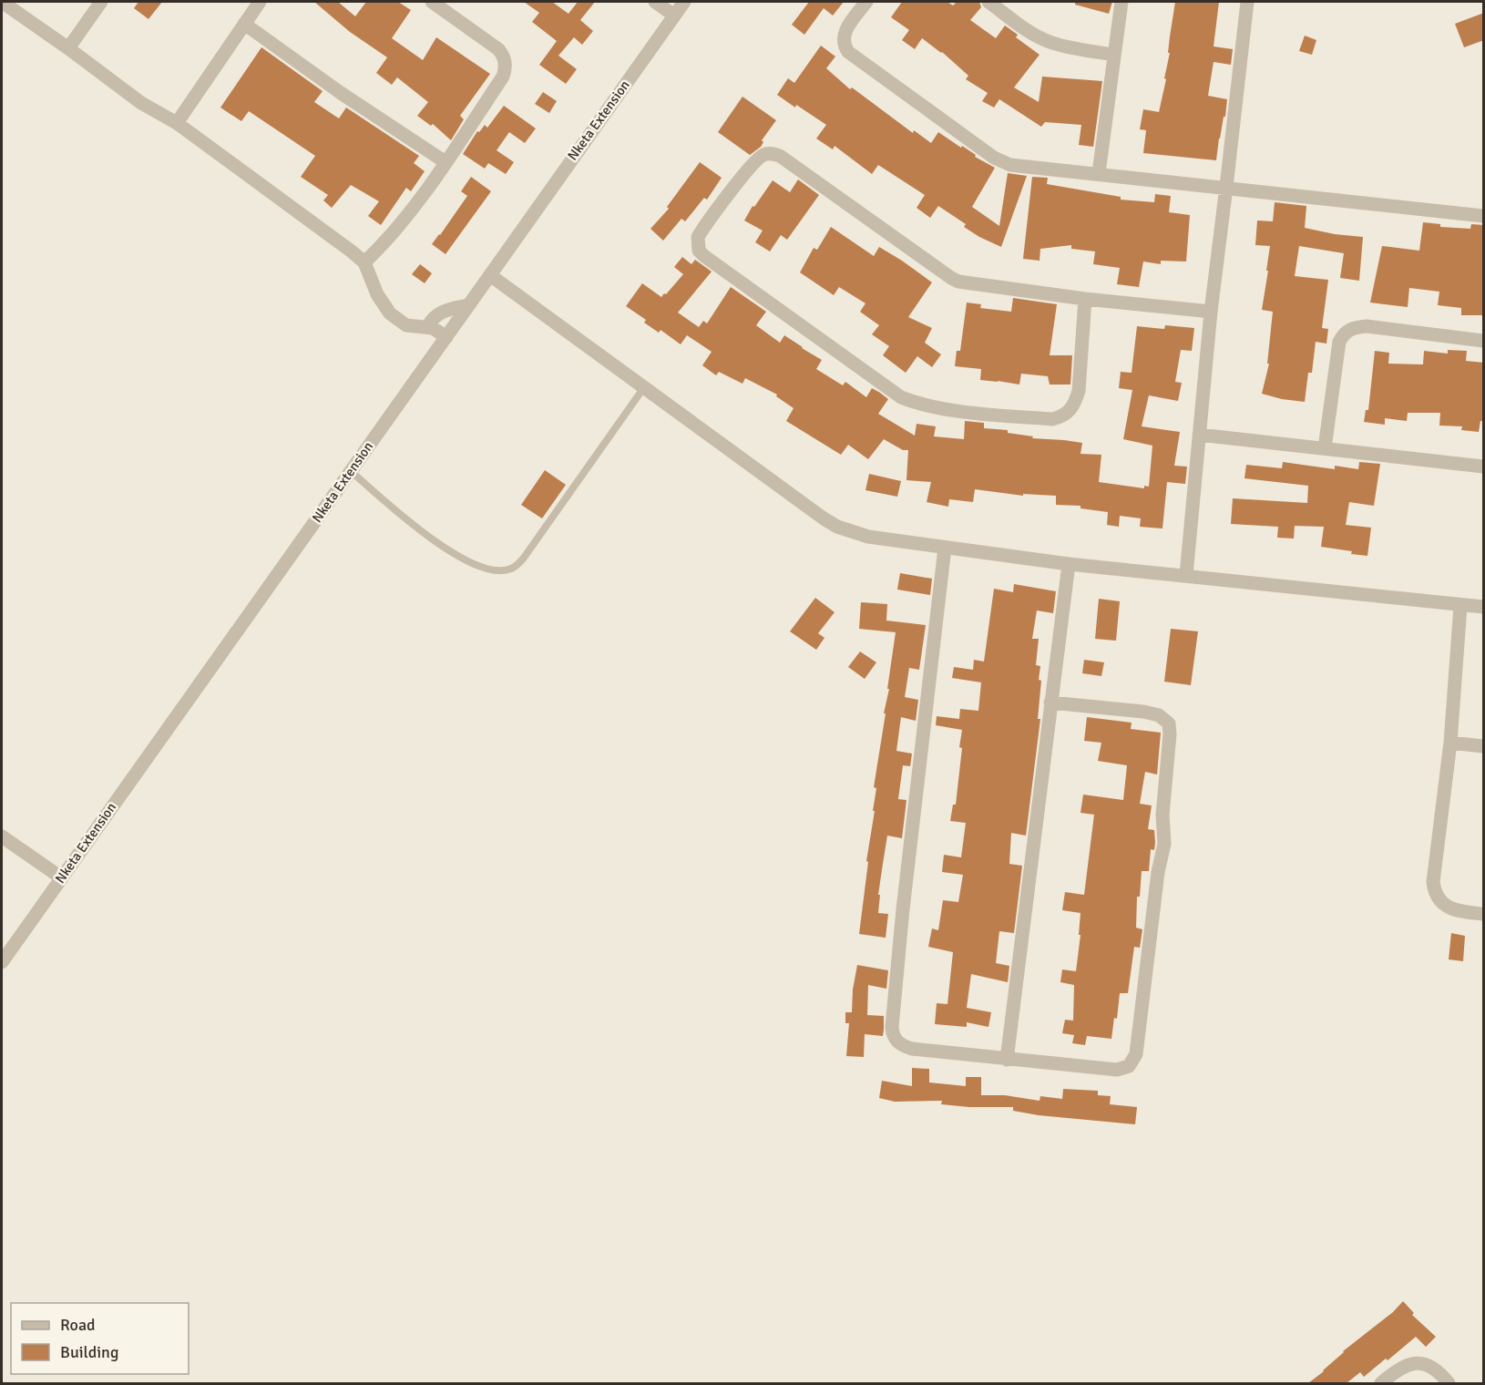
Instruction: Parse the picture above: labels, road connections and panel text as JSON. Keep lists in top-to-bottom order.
{
  "streets": {
    "street": ["Nketa Extension"]
  },
  "legend": ["Road", "Building"]
}
